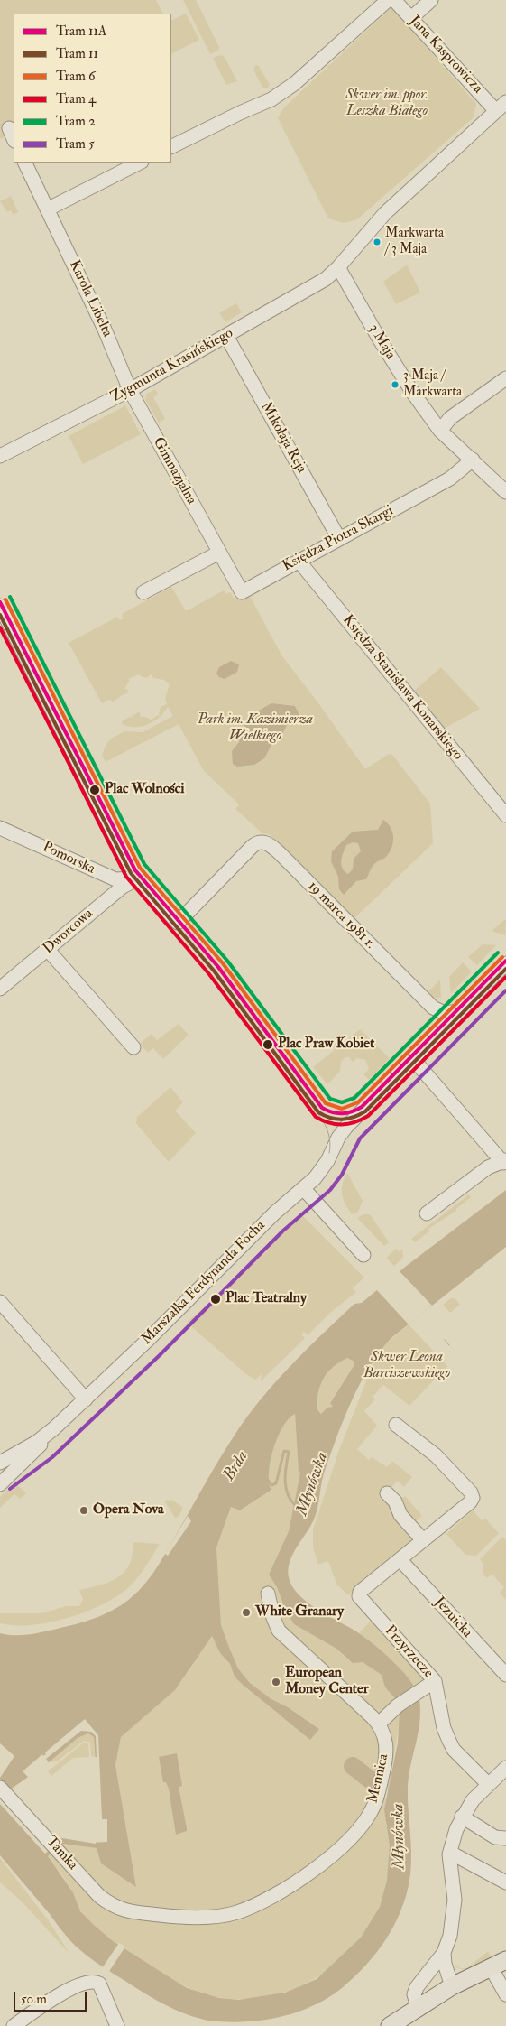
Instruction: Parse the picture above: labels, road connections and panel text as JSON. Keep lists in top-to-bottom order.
{
  "streets": {
    "street": [
      "Jana Kasprowicza",
      "Karola Libelta",
      "3 Maja",
      "Zygmunta Krasińskiego",
      "Mikołaja Reja",
      "Gimnazjalna",
      "Księdza Piotra Skargi",
      "Księdza Stanisława Konarskiego",
      "Pomorska",
      "19 marca 1981 r.",
      "Dworcowa",
      "Marszałka Ferdynanda Focha",
      "Jezuicka",
      "Przyrzecze",
      "Mennica",
      "Tamka"
    ]
  },
  "crossings": [
    ["Jana Kasprowicza", "Zygmunta Krasińskiego"],
    ["Karola Libelta", "Zygmunta Krasińskiego"],
    ["Karola Libelta", "Gimnazjalna"],
    ["3 Maja", "Zygmunta Krasińskiego"],
    ["3 Maja", "Księdza Piotra Skargi"],
    ["Zygmunta Krasińskiego", "Mikołaja Reja"],
    ["Zygmunta Krasińskiego", "Gimnazjalna"],
    ["Mikołaja Reja", "Księdza Piotra Skargi"],
    ["Gimnazjalna", "Księdza Piotra Skargi"],
    ["Księdza Piotra Skargi", "Księdza Stanisława Konarskiego"],
    ["Pomorska", "19 marca 1981 r."],
    ["Pomorska", "Dworcowa"],
    ["19 marca 1981 r.", "Dworcowa"],
    ["Jezuicka", "Przyrzecze"],
    ["Mennica", "Tamka"]
  ],
  "water": ["Brda", "Młynówka"],
  "parks": ["Skwer im. ppor. Leszka Białego", "Park im. Kazimierza Wielkiego", "Skwer Leona Barciszewskiego"],
  "places": [
    "Markwarta / 3 Maja",
    "3 Maja / Markwarta",
    "Plac Wolności",
    "Plac Praw Kobiet",
    "Plac Teatralny",
    "Opera Nova",
    "White Granary",
    "European Money Center"
  ],
  "lines": [
    "tram line 2",
    "tram line 6",
    "tram line 11A",
    "tram line 11",
    "tram line 4",
    "tram line 5"
  ],
  "legend": [
    "Tram 11A",
    "Tram 11",
    "Tram 6",
    "Tram 4",
    "Tram 2",
    "Tram 5"
  ],
  "scale_bar": "50 m"
}
